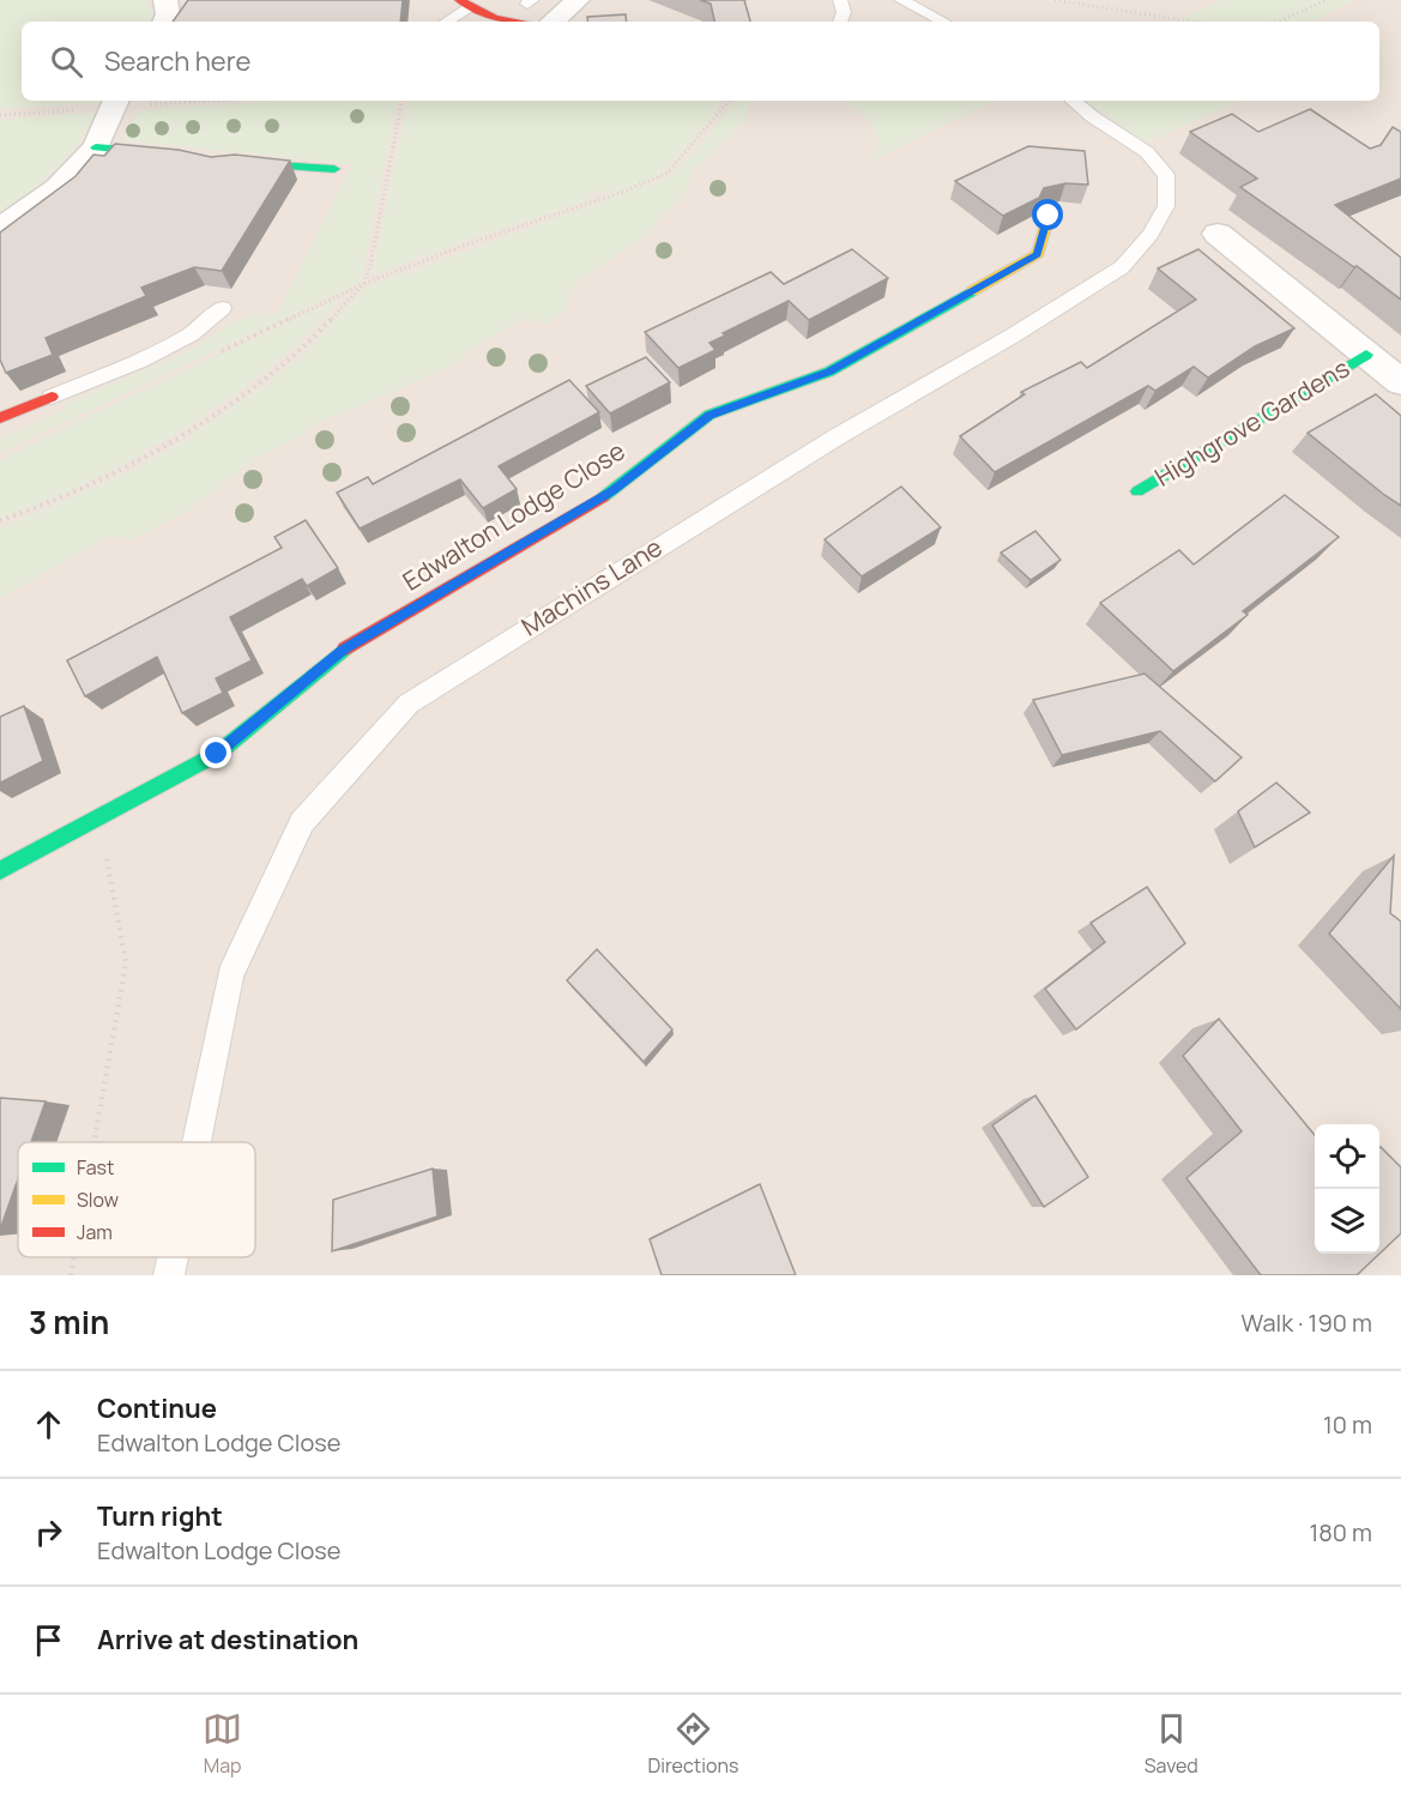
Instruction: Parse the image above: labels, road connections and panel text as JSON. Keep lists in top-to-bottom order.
{
  "streets": {
    "street": ["Highgrove Gardens", "Edwalton Lodge Close"],
    "lane": ["Machins Lane"]
  },
  "legend": ["Fast", "Slow", "Jam"],
  "page": {
    "search": "Search here",
    "heading": ["3 min", "Walk · 190 m"],
    "list": [
      ["Continue", "Edwalton Lodge Close", "10 m"],
      ["Turn right", "Edwalton Lodge Close", "180 m"],
      "Arrive at destination"
    ],
    "nav": ["Map", "Directions", "Saved"]
  }
}
